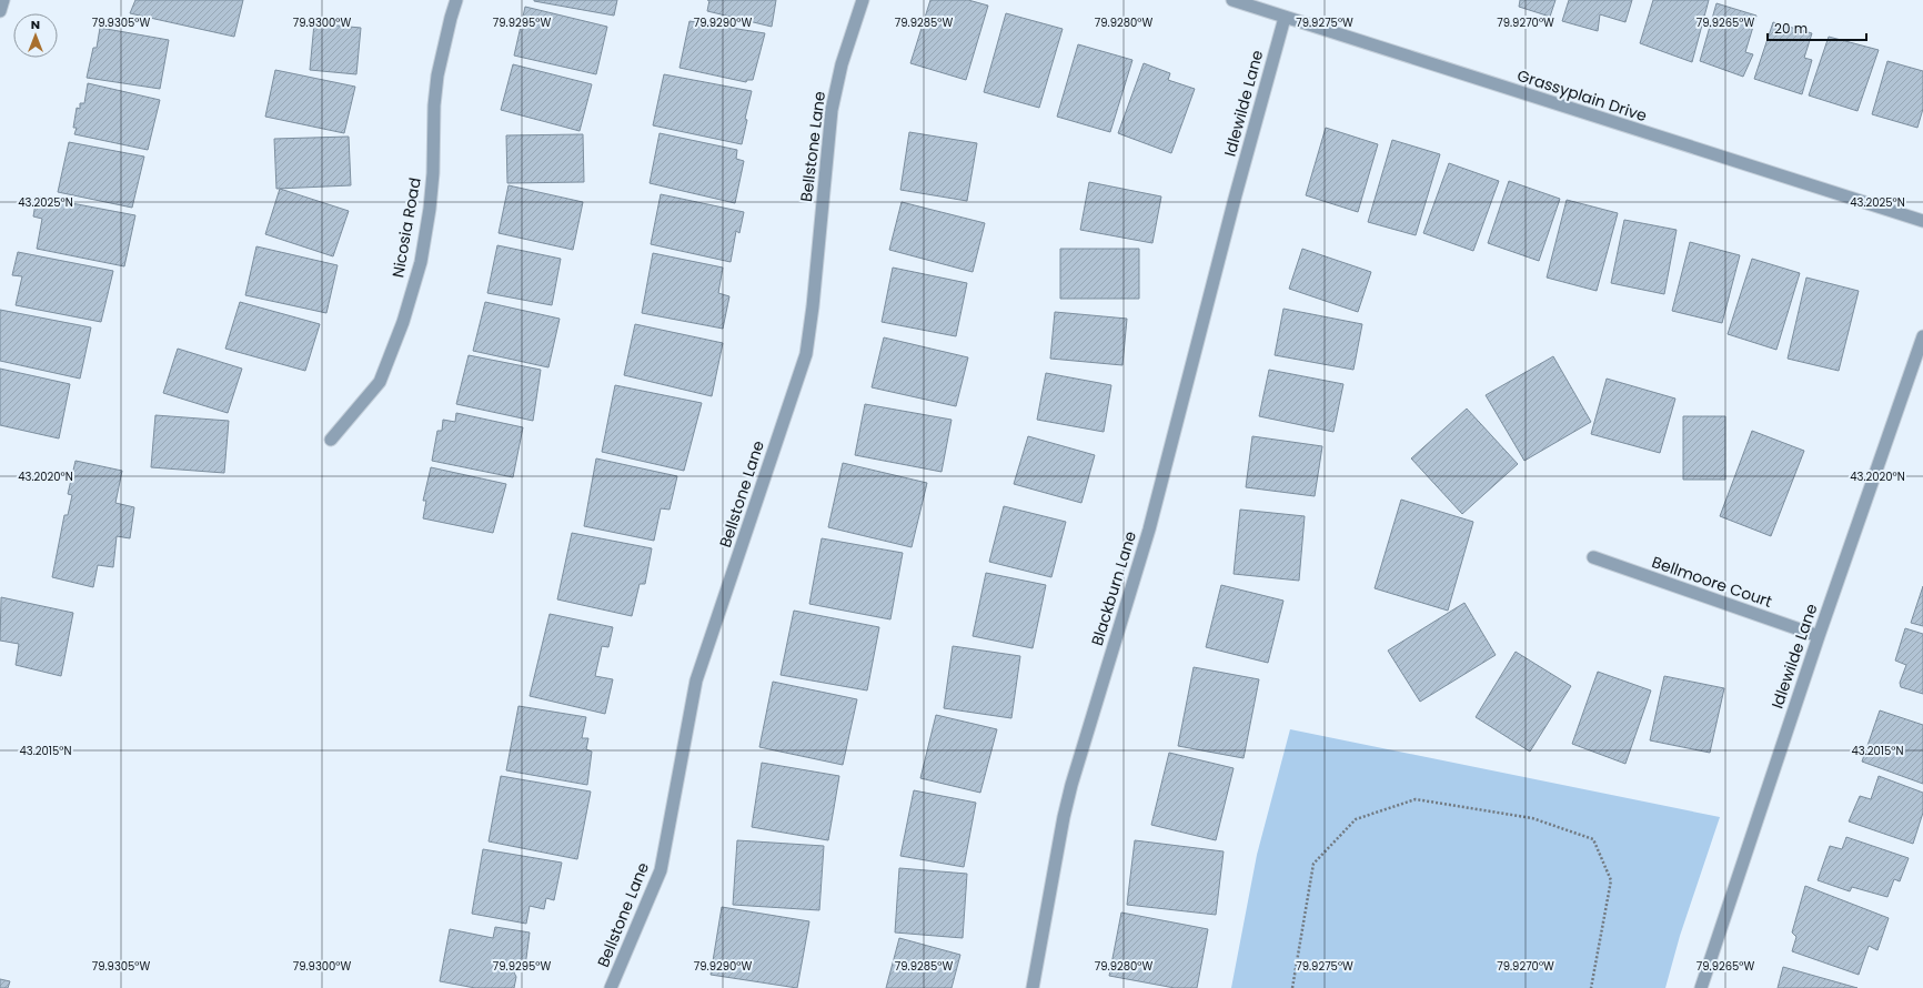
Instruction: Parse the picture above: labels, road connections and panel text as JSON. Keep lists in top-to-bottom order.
{
  "streets": {
    "street": [
      "Grassyplain Drive",
      "Idlewilde Lane",
      "Bellstone Lane",
      "Nicosia Road",
      "Bellmoore Court",
      "Blackburn Lane"
    ]
  },
  "crossings": [
    ["Grassyplain Drive", "Idlewilde Lane"],
    ["Idlewilde Lane", "Bellmoore Court"],
    ["Idlewilde Lane", "Blackburn Lane"]
  ],
  "scale_bar": "20 m",
  "north": "top",
  "coordinates": [
    "79.9305°W",
    "79.9300°W",
    "79.9295°W",
    "79.9290°W",
    "79.9285°W",
    "79.9280°W",
    "79.9275°W",
    "79.9270°W",
    "79.9265°W",
    "43.2025°N",
    "43.2020°N",
    "43.2015°N"
  ]
}
